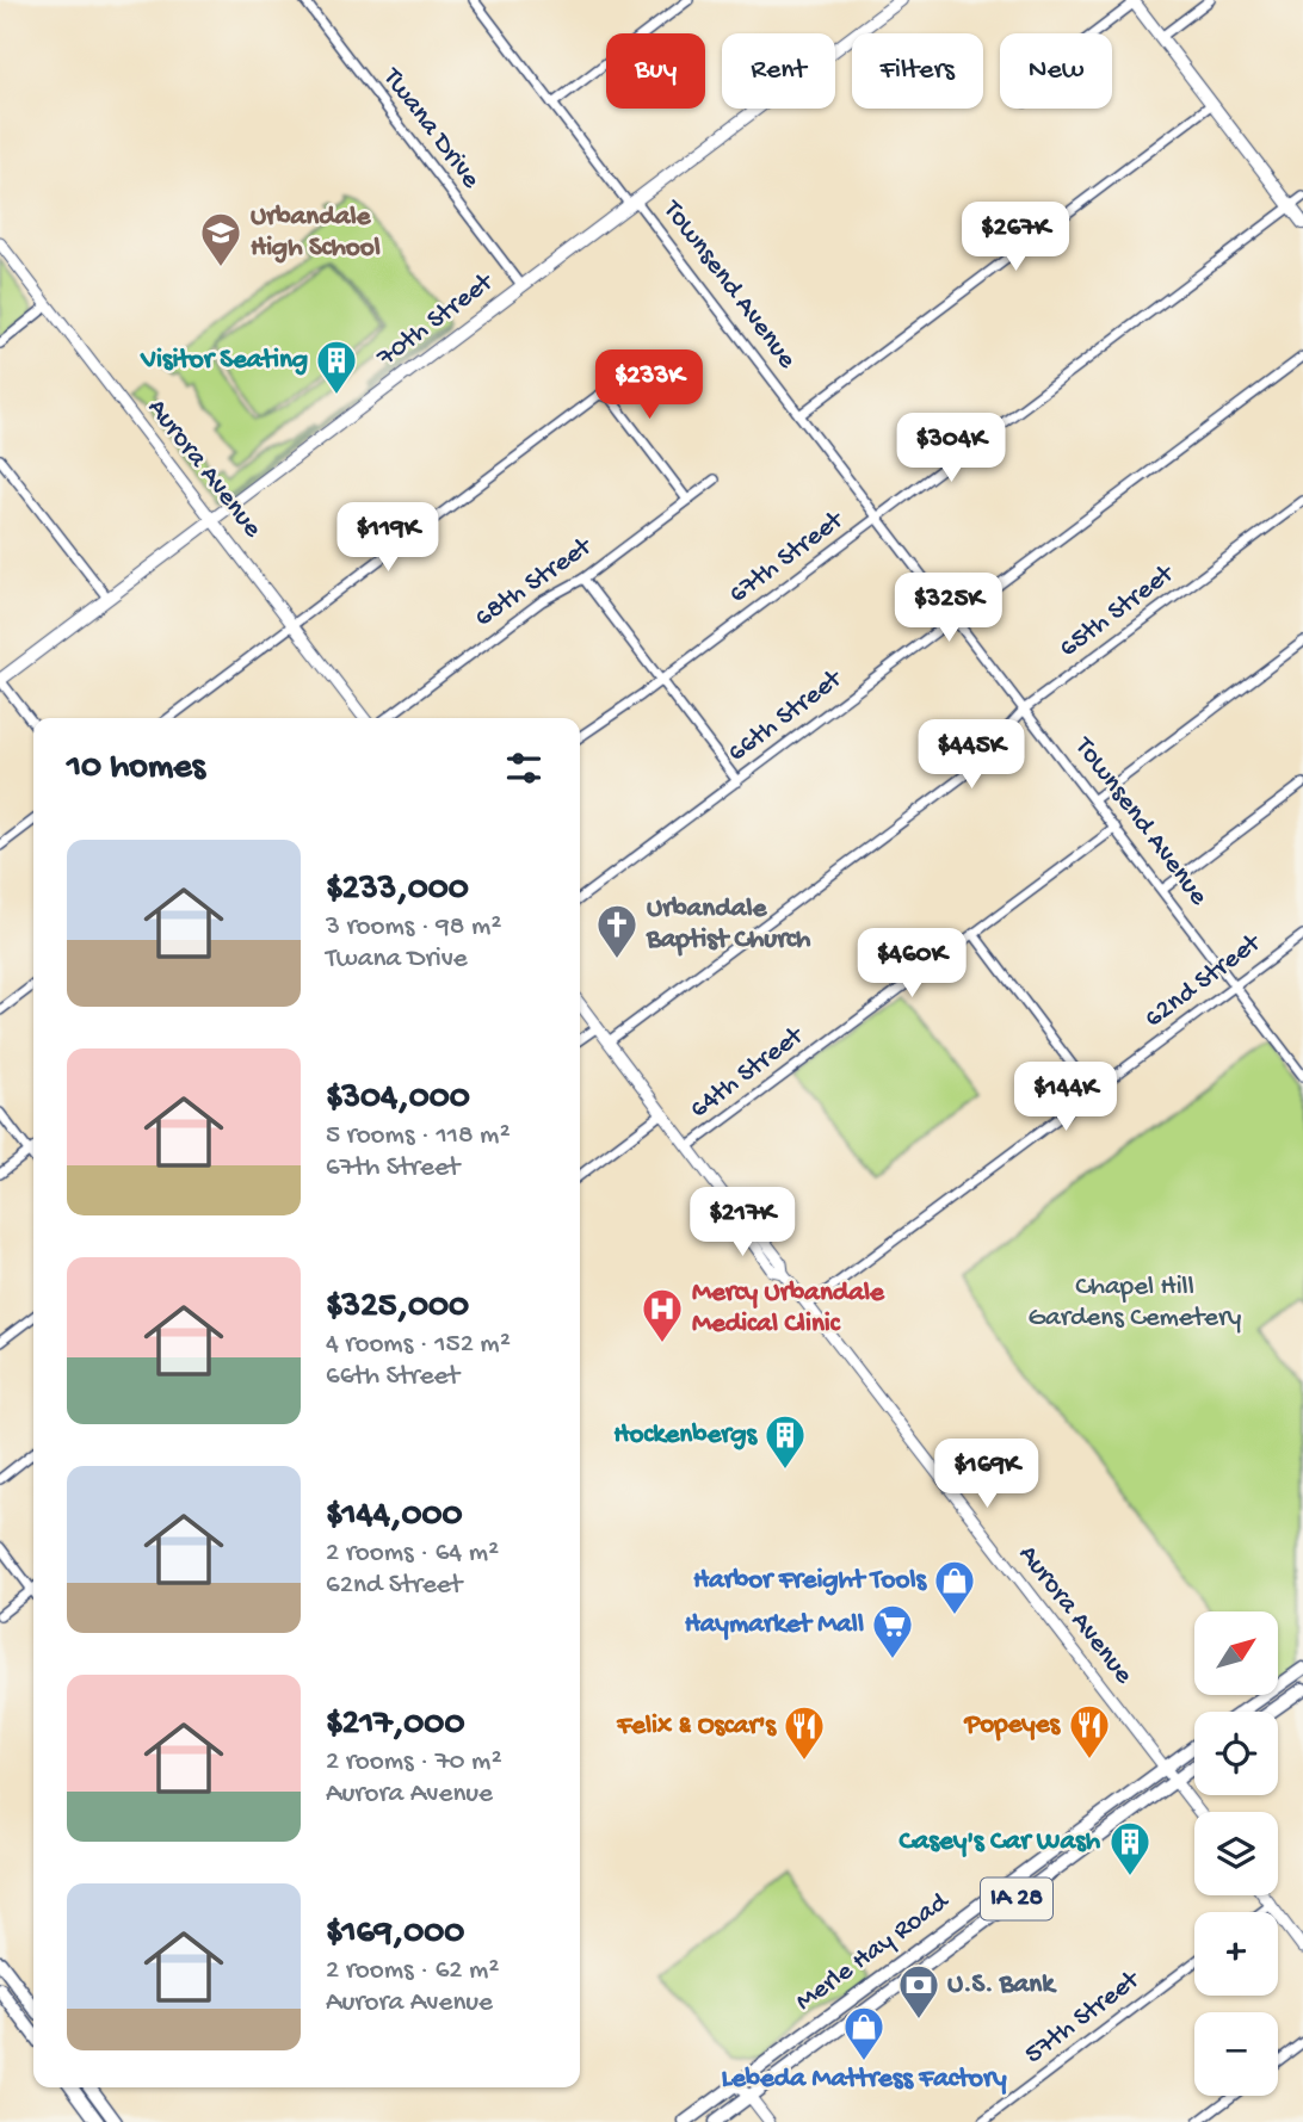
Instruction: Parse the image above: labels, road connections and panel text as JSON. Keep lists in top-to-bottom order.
{
  "streets": {
    "main road": ["70th Street", "IA 28", "Merle Hay Road"],
    "street": [
      "Twana Drive",
      "Townsend Avenue",
      "Aurora Avenue",
      "67th Street",
      "68th Street",
      "65th Street",
      "66th Street",
      "62nd Street",
      "64th Street",
      "57th Street"
    ]
  },
  "crossings": [
    ["Twana Drive", "70th Street"],
    ["Townsend Avenue", "70th Street"],
    ["Townsend Avenue", "67th Street"],
    ["Townsend Avenue", "65th Street"],
    ["Townsend Avenue", "66th Street"],
    ["Townsend Avenue", "62nd Street"],
    ["Townsend Avenue", "64th Street"],
    ["70th Street", "Aurora Avenue"],
    ["Aurora Avenue", "65th Street"],
    ["Aurora Avenue", "62nd Street"],
    ["Aurora Avenue", "64th Street"],
    ["Aurora Avenue", "Merle Hay Road"]
  ],
  "parks": ["Chapel Hill Gardens Cemetery"],
  "places": {
    "school or university": ["Urbandale High School"],
    "building": ["Visitor Seating", "Hockenbergs", "Casey's Car Wash"],
    "church": ["Urbandale Baptist Church"],
    "hospital": ["Mercy Urbandale Medical Clinic"],
    "shop": ["Harbor Freight Tools", "Lebeda Mattress Factory"],
    "supermarket": ["Haymarket Mall"],
    "restaurant": ["Popeyes", "Felix & Oscar's"],
    "bank": ["U.S. Bank"]
  },
  "north": "top right",
  "page": {
    "chip": [
      "Buy",
      "Rent",
      "Filters",
      "New"
    ],
    "price": [
      "$267K",
      "$233K",
      "$304K",
      "$119K",
      "$325K",
      "$445K",
      "$460K",
      "$144K",
      "$217K",
      "$169K"
    ],
    "heading": "10 homes",
    "list": [
      {
        "name": "$233,000",
        "note": "3 rooms · 98 m² · Twana Drive"
      },
      {
        "name": "$304,000",
        "note": "5 rooms · 118 m² · 67th Street"
      },
      {
        "name": "$325,000",
        "note": "4 rooms · 152 m² · 66th Street"
      },
      {
        "name": "$144,000",
        "note": "2 rooms · 64 m² · 62nd Street"
      },
      {
        "name": "$217,000",
        "note": "2 rooms · 70 m² · Aurora Avenue"
      },
      {
        "name": "$169,000",
        "note": "2 rooms · 62 m² · Aurora Avenue"
      }
    ],
    "map_buttons": ["+", "−"]
  }
}
